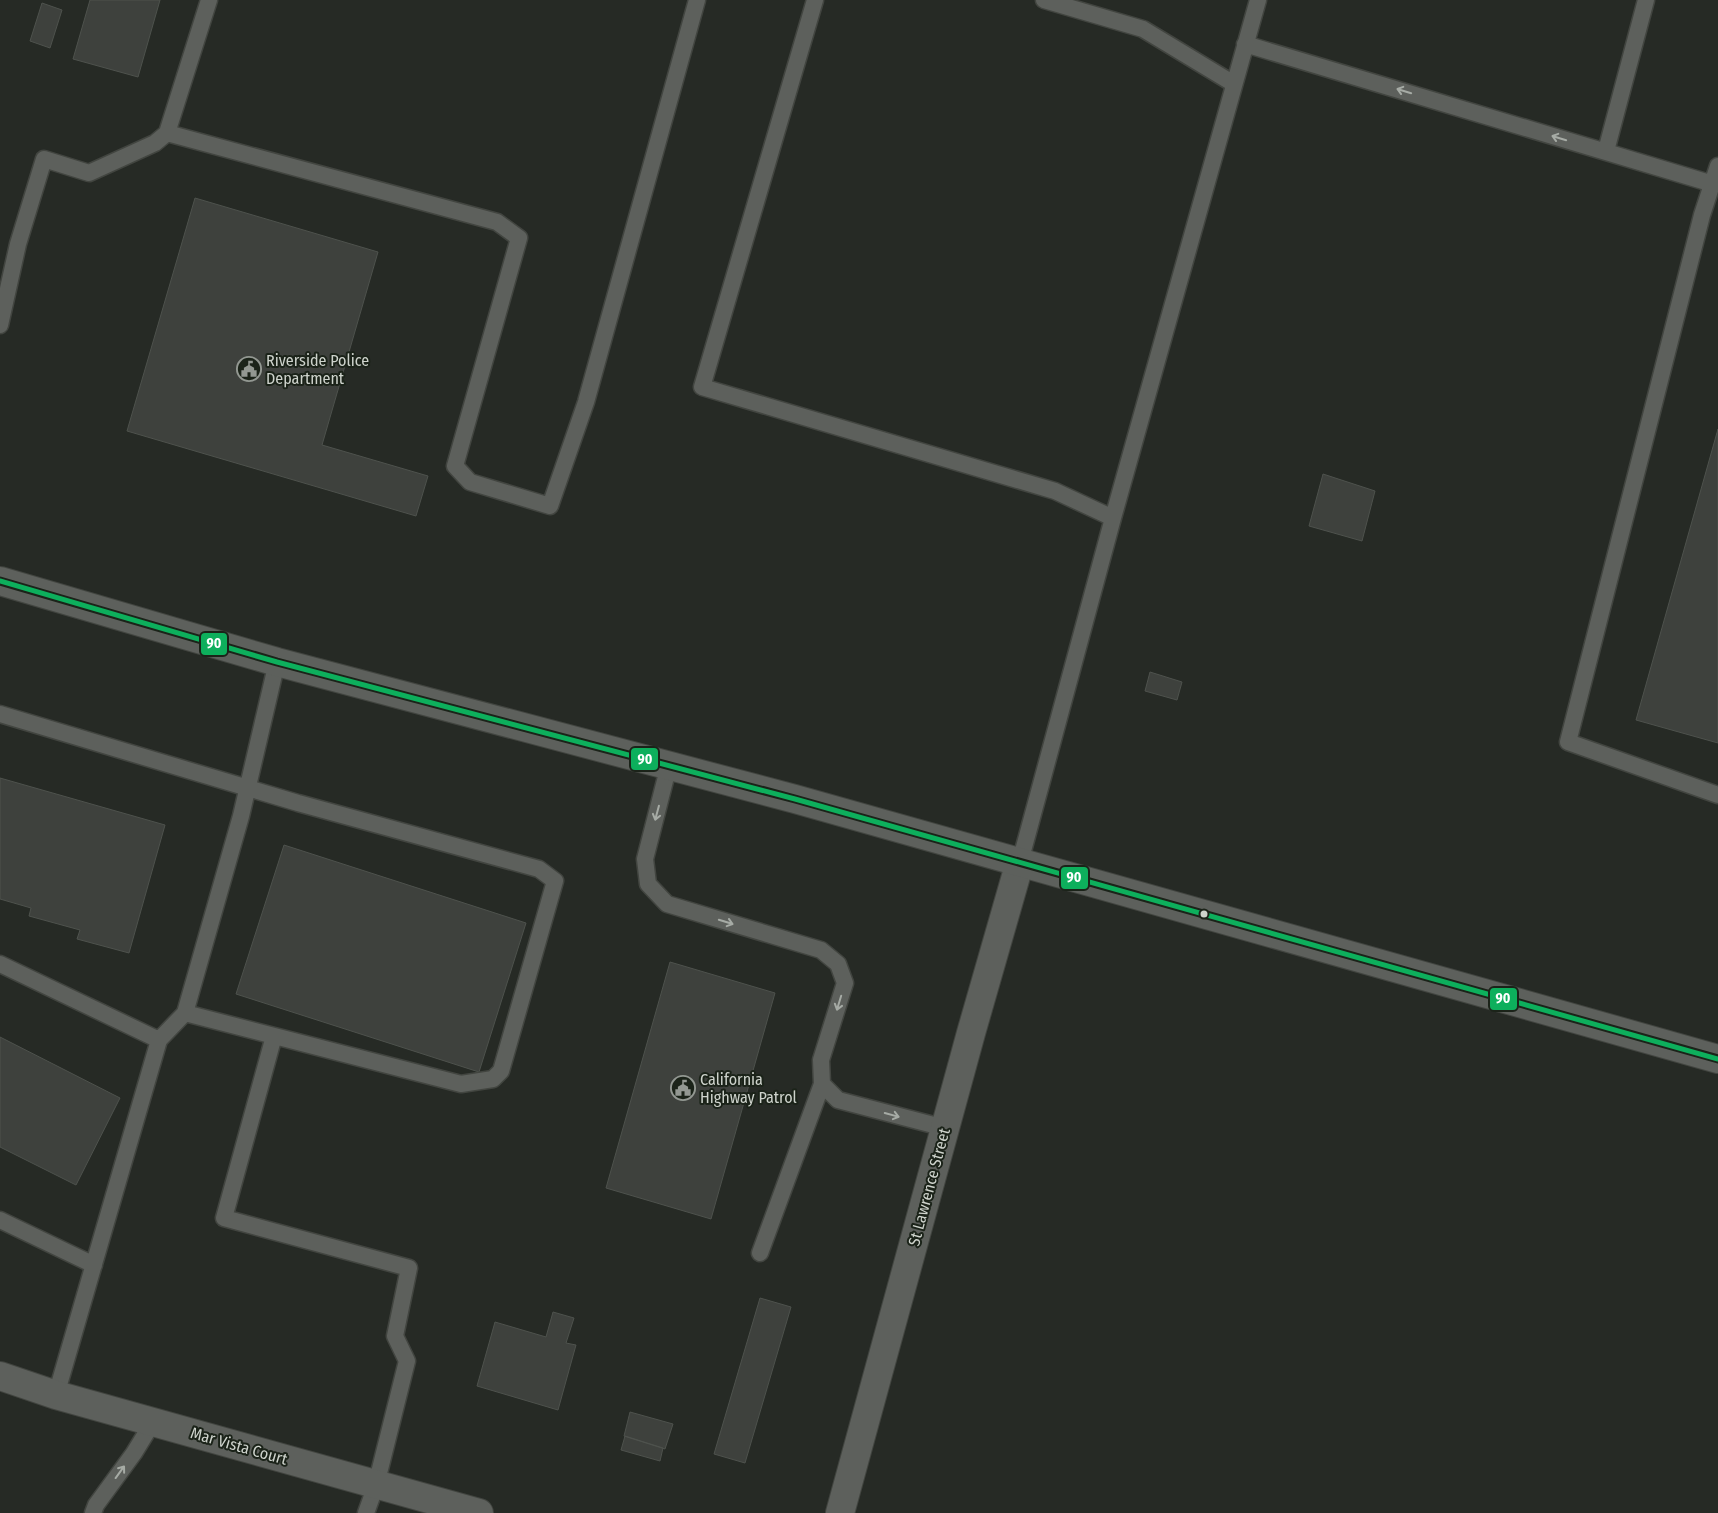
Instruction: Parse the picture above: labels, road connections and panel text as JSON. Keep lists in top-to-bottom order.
{
  "streets": {
    "street": ["St Lawrence Street", "Mar Vista Court"]
  },
  "places": {
    "public building": ["Riverside Police Department", "California Highway Patrol"]
  },
  "lines": ["transit line 90"]
}
